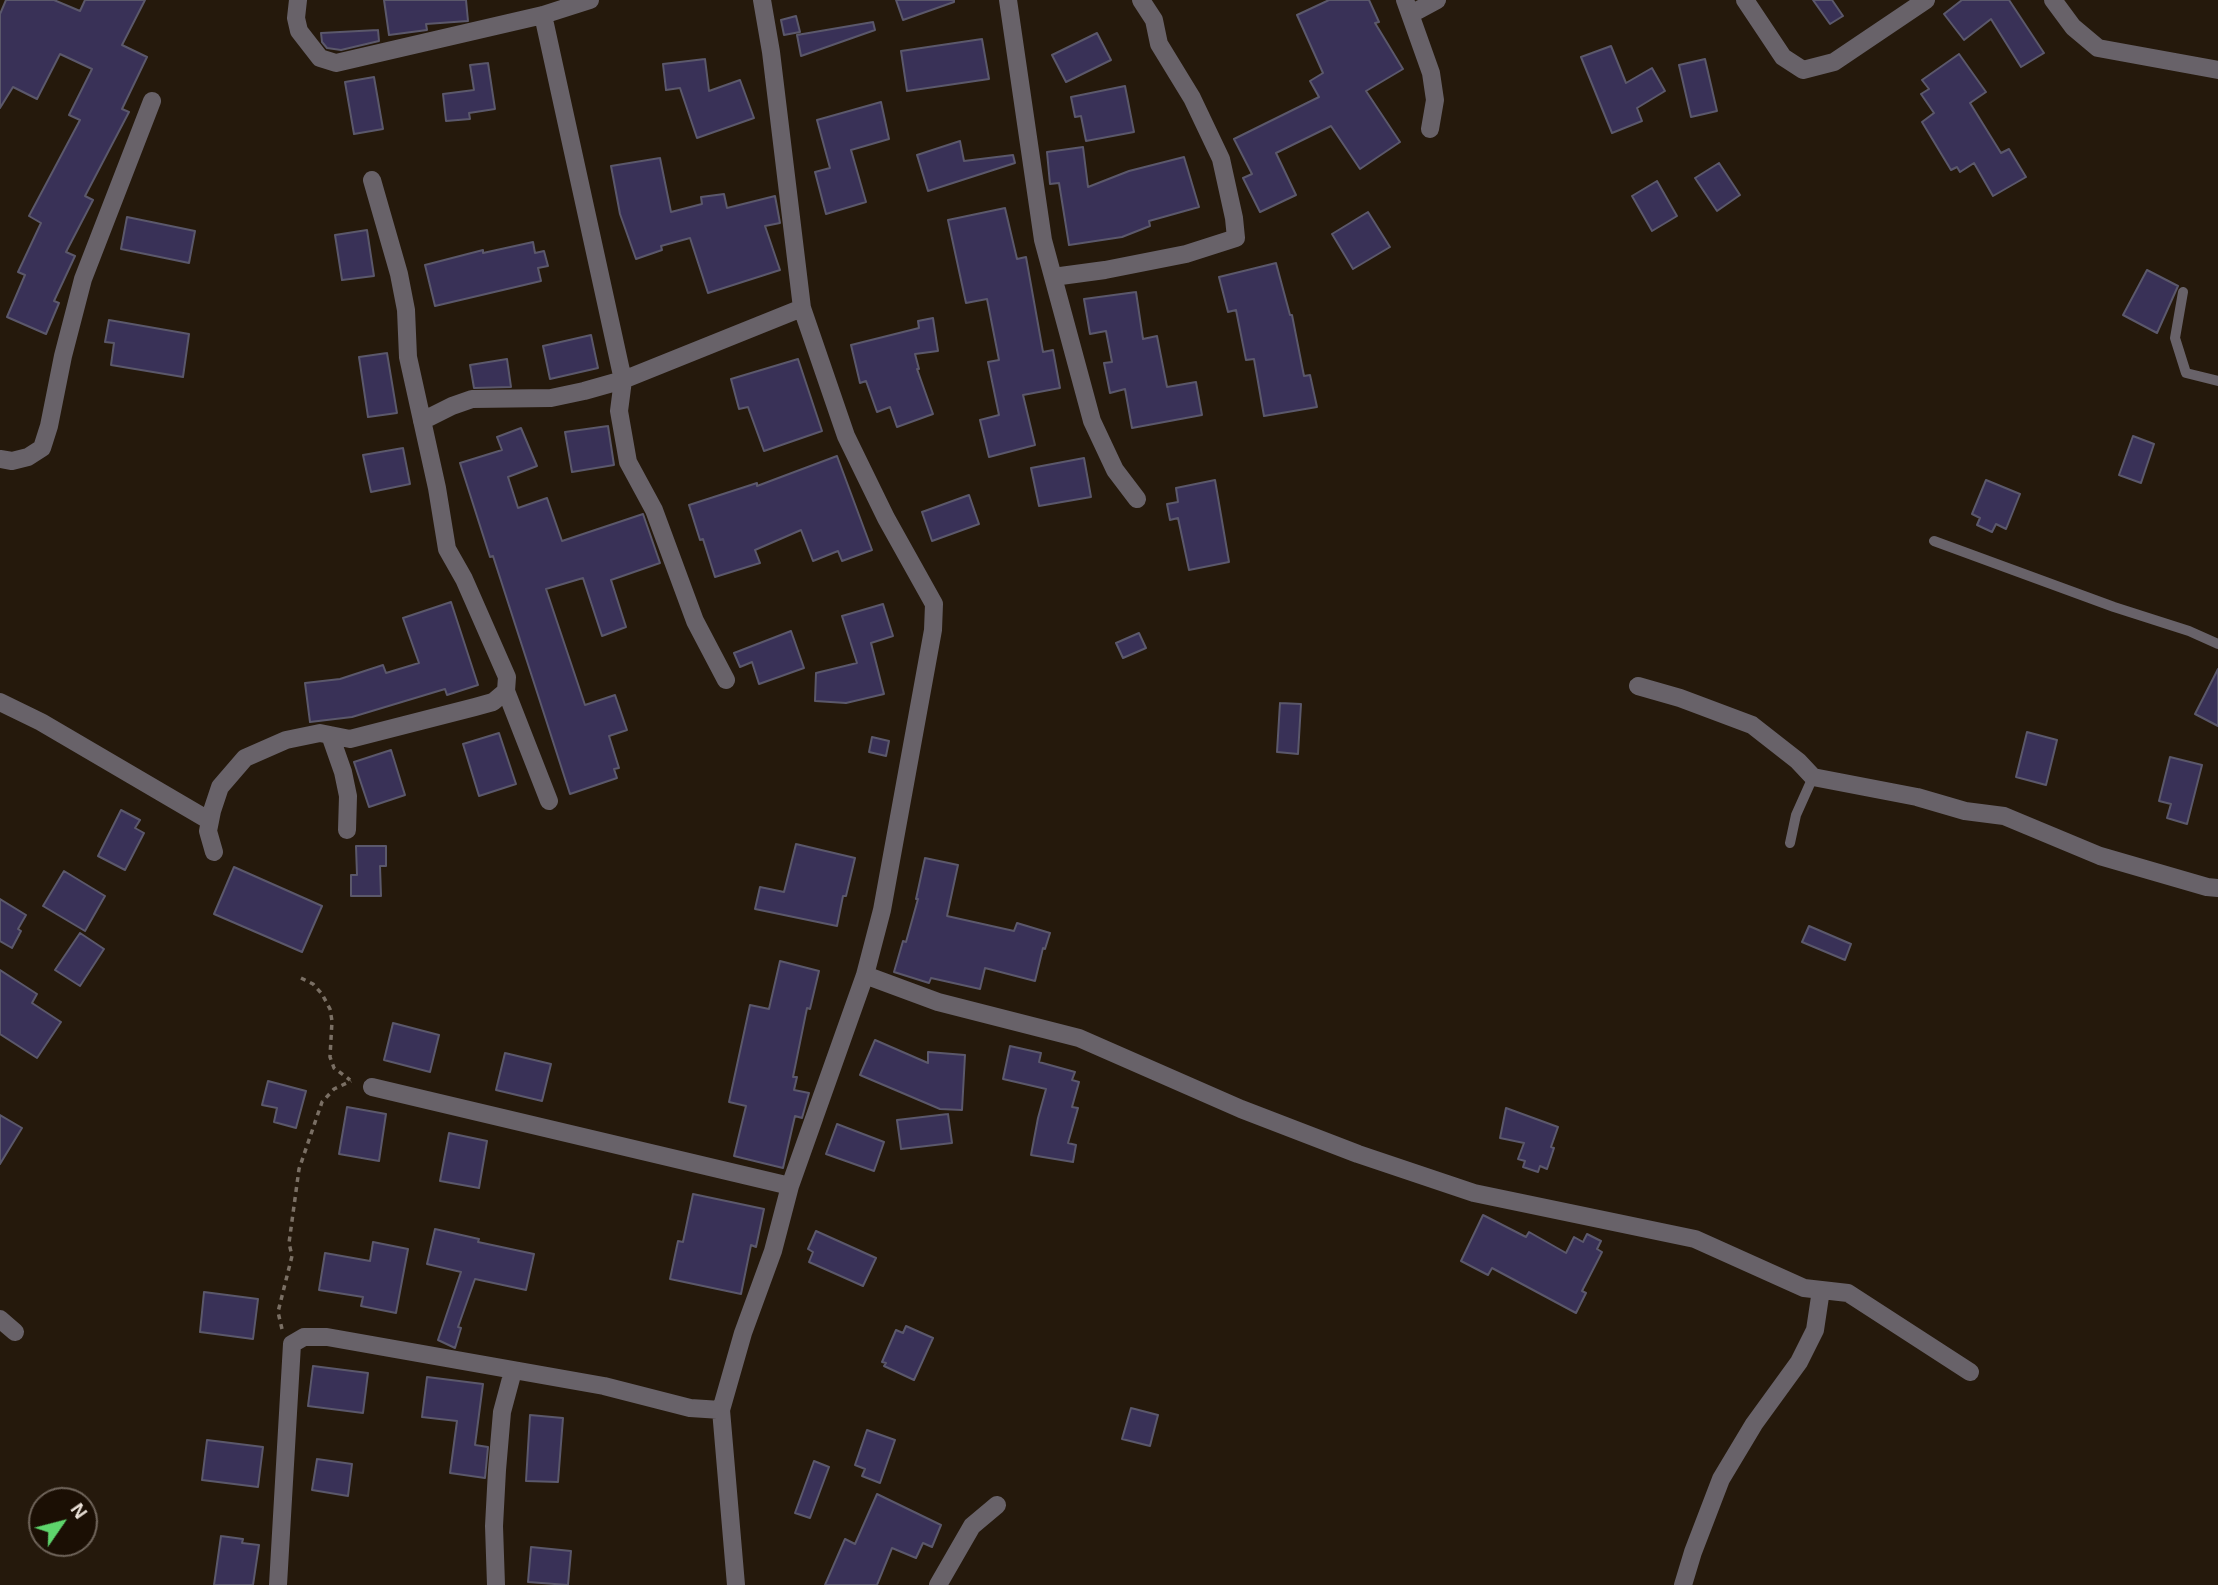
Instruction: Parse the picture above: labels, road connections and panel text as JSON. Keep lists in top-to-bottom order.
{
  "north": "top right"
}
